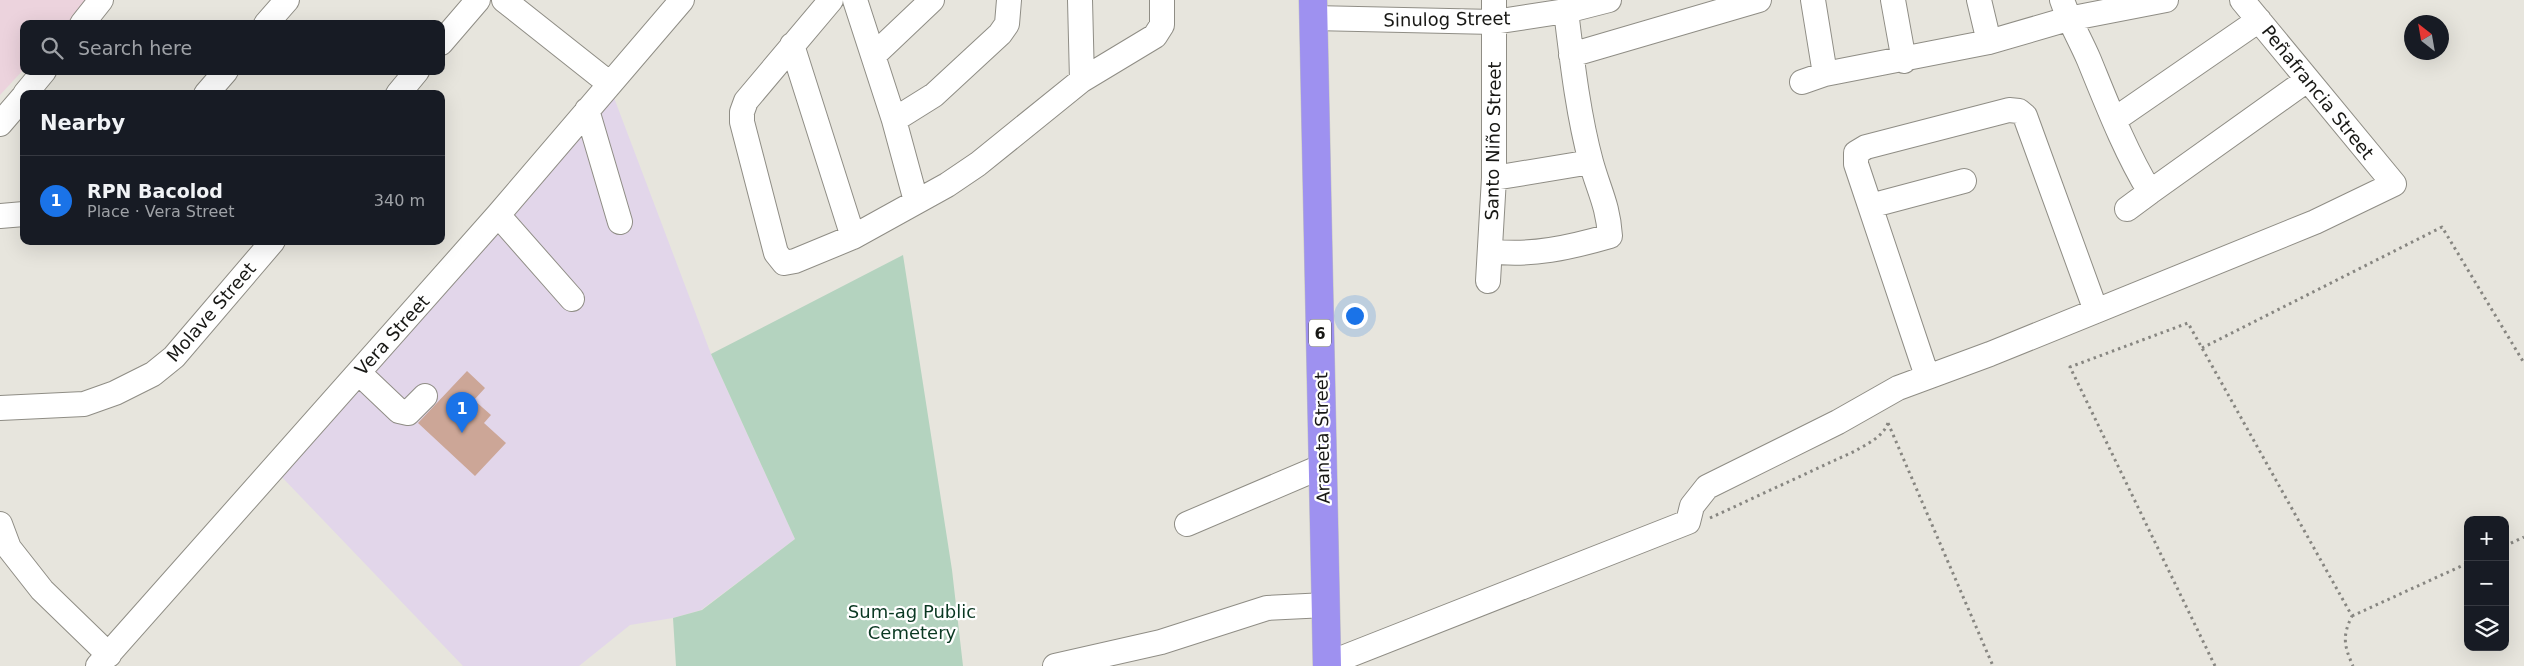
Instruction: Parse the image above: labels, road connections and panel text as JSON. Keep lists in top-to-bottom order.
{
  "streets": {
    "highway": ["6", "Araneta Street"],
    "street": [
      "Sinulog Street",
      "Peñafrancia Street",
      "Santo Niño Street",
      "Molave Street",
      "Vera Street"
    ]
  },
  "crossings": [
    ["Sinulog Street", "Santo Niño Street"],
    ["Sinulog Street", "Araneta Street"]
  ],
  "parks": ["Sum-ag Public Cemetery"],
  "north": "top left",
  "page": {
    "search": "Search here",
    "heading": "Nearby",
    "list": [
      {
        "mark": "1",
        "name": "RPN Bacolod",
        "note": "Place · Vera Street",
        "value": "340 m"
      }
    ],
    "pins": "1",
    "map_buttons": ["+", "−"]
  }
}
